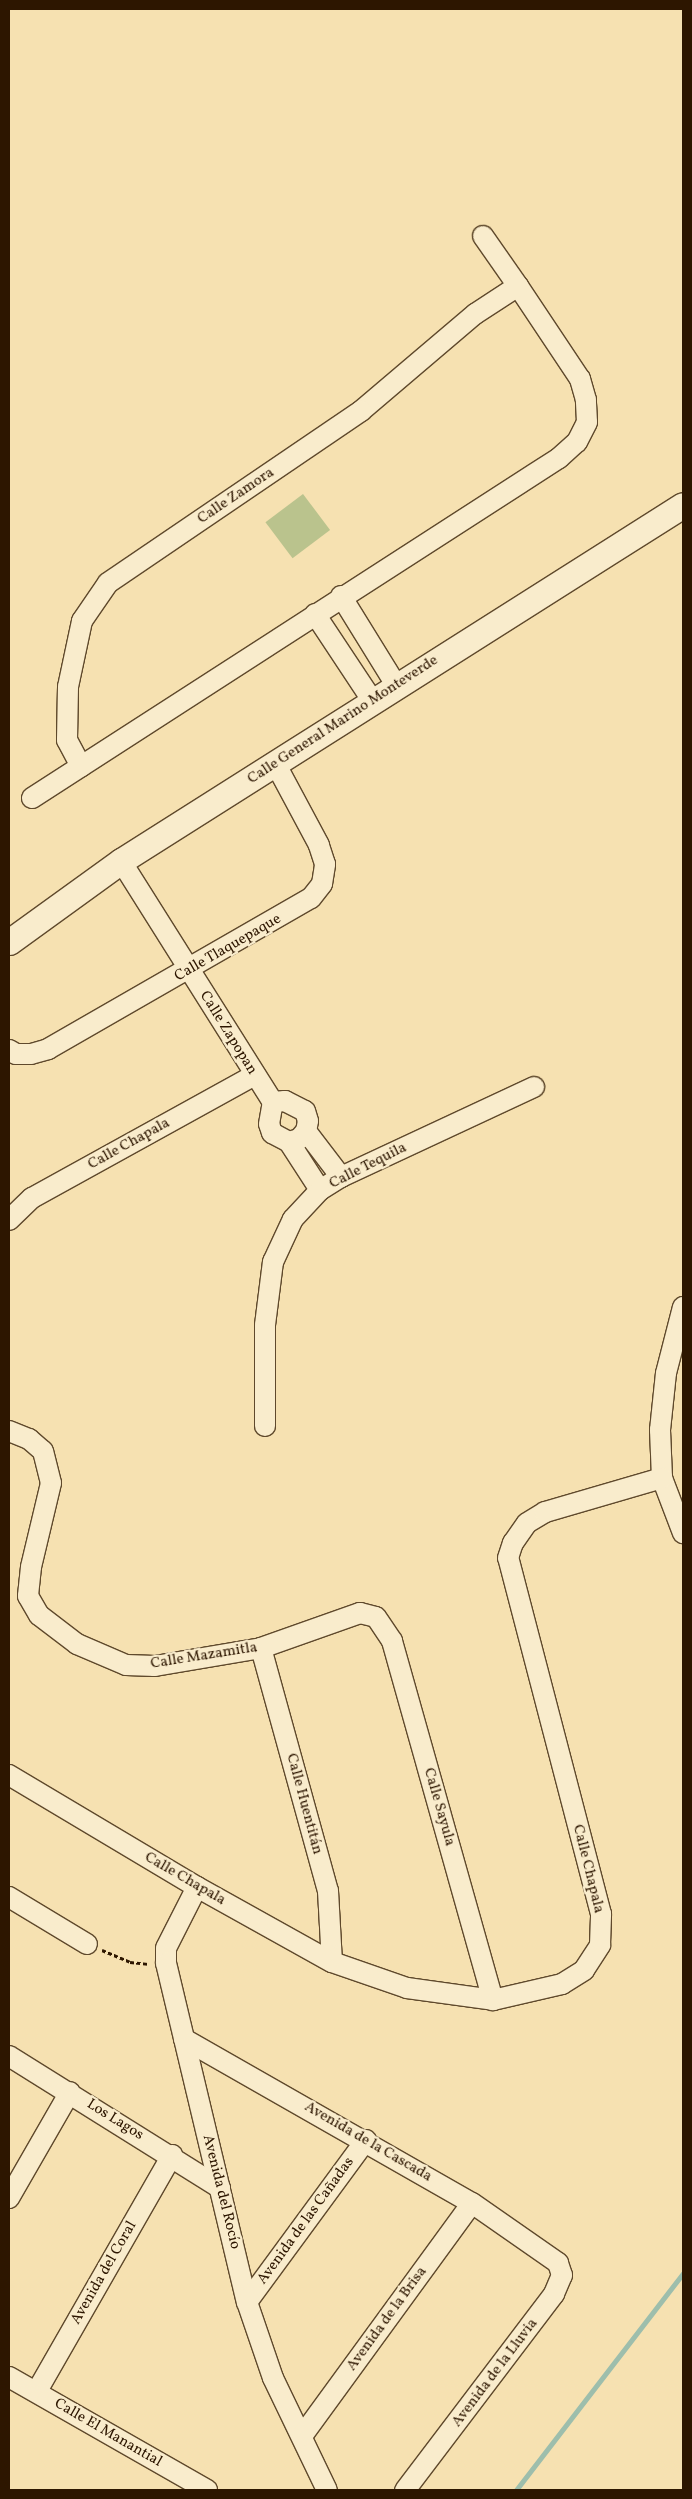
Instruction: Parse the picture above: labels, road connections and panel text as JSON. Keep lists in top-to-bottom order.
{
  "streets": {
    "street": [
      "Calle Zamora",
      "Calle General Marino Monteverde",
      "Calle Tlaquepaque",
      "Calle Zapopan",
      "Calle Chapala",
      "Calle Tequila",
      "Calle Mazamitla",
      "Calle Huentitán",
      "Calle Sayula",
      "Los Lagos",
      "Avenida de la Cascada",
      "Avenida del Rocío",
      "Avenida de las Cañadas",
      "Avenida del Coral",
      "Avenida de la Brisa",
      "Avenida de la Lluvia",
      "Calle El Manantial"
    ]
  },
  "crossings": [
    ["Calle General Marino Monteverde", "Calle Tlaquepaque"],
    ["Calle General Marino Monteverde", "Calle Zapopan"],
    ["Calle Tlaquepaque", "Calle Zapopan"],
    ["Calle Zapopan", "Calle Chapala"],
    ["Calle Chapala", "Calle Huentitán"],
    ["Calle Chapala", "Calle Sayula"],
    ["Calle Chapala", "Avenida del Rocío"],
    ["Calle Mazamitla", "Calle Huentitán"],
    ["Calle Mazamitla", "Calle Sayula"],
    ["Los Lagos", "Avenida del Rocío"],
    ["Los Lagos", "Avenida del Coral"],
    ["Avenida de la Cascada", "Avenida del Rocío"],
    ["Avenida de la Cascada", "Avenida de las Cañadas"],
    ["Avenida de la Cascada", "Avenida de la Brisa"],
    ["Avenida de la Cascada", "Avenida de la Lluvia"],
    ["Avenida del Rocío", "Avenida de las Cañadas"],
    ["Avenida del Rocío", "Avenida de la Brisa"],
    ["Avenida del Coral", "Calle El Manantial"]
  ]
}
